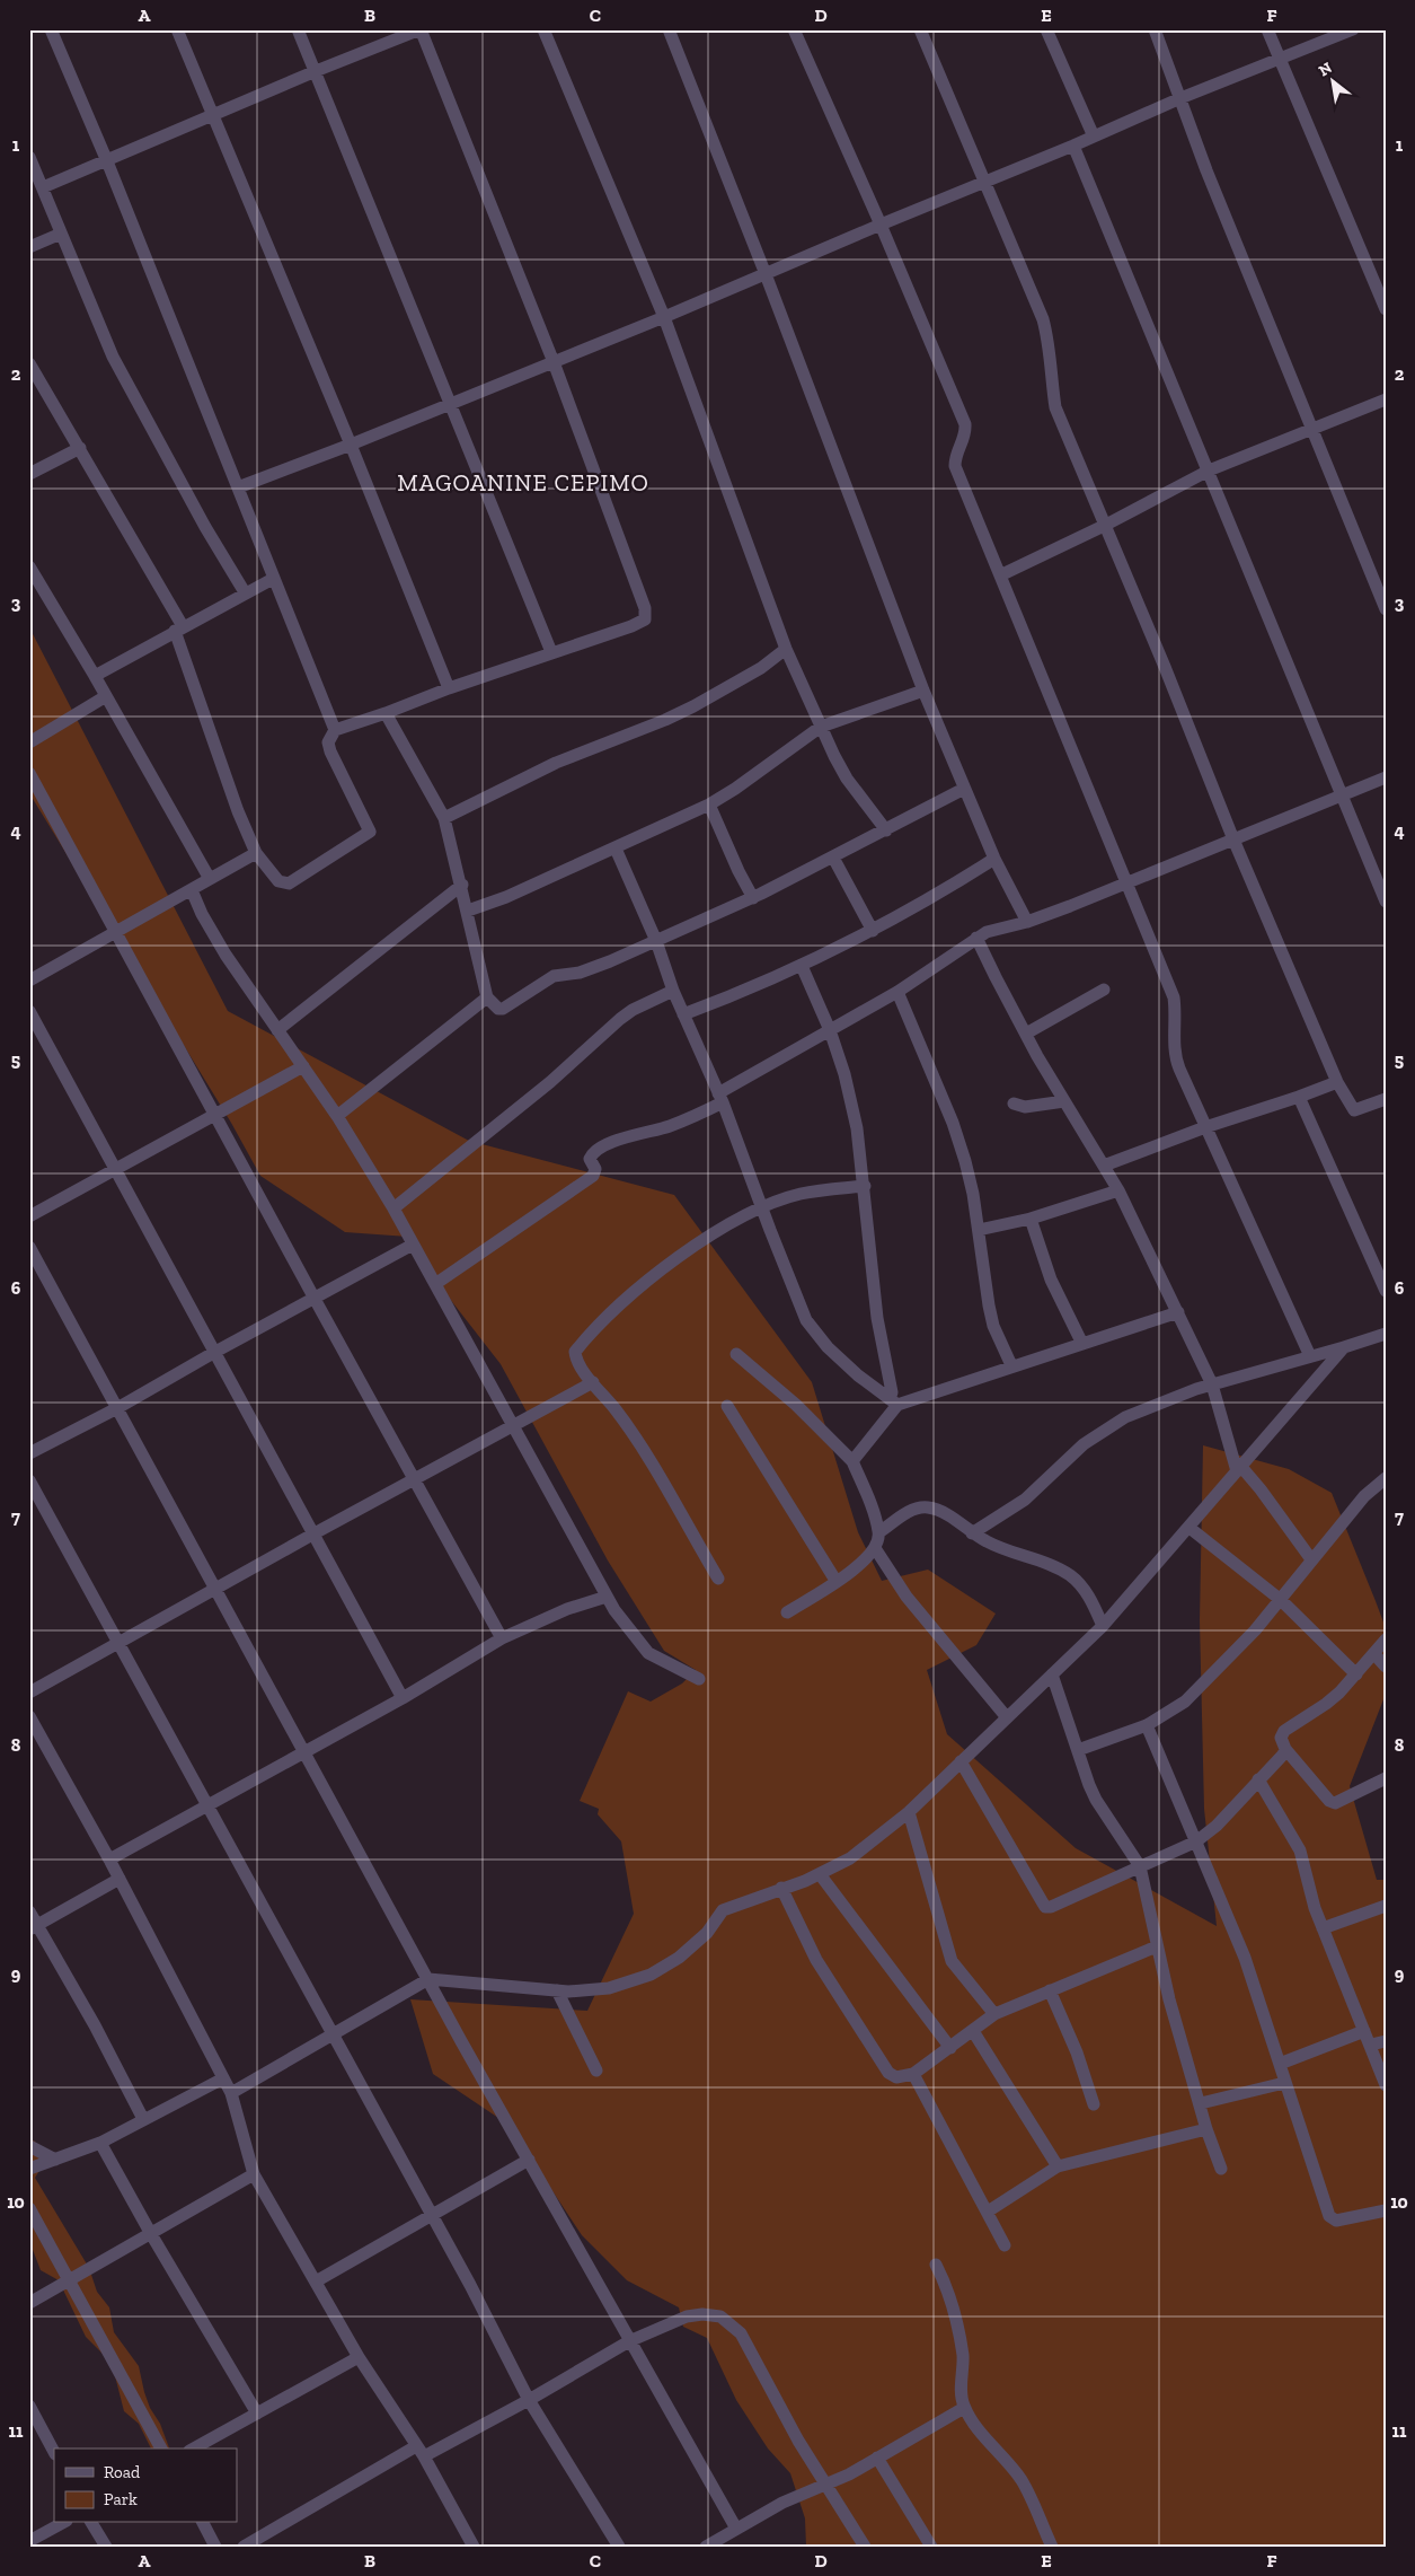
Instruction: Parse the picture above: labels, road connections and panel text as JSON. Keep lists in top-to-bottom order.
{
  "districts": ["MAGOANINE CEPIMO"],
  "legend": ["Road", "Park"],
  "north": "top left",
  "grid": {
    "columns": [
      "A",
      "B",
      "C",
      "D",
      "E",
      "F"
    ],
    "rows": [
      "1",
      "2",
      "3",
      "4",
      "5",
      "6",
      "7",
      "8",
      "9",
      "10",
      "11"
    ]
  }
}
